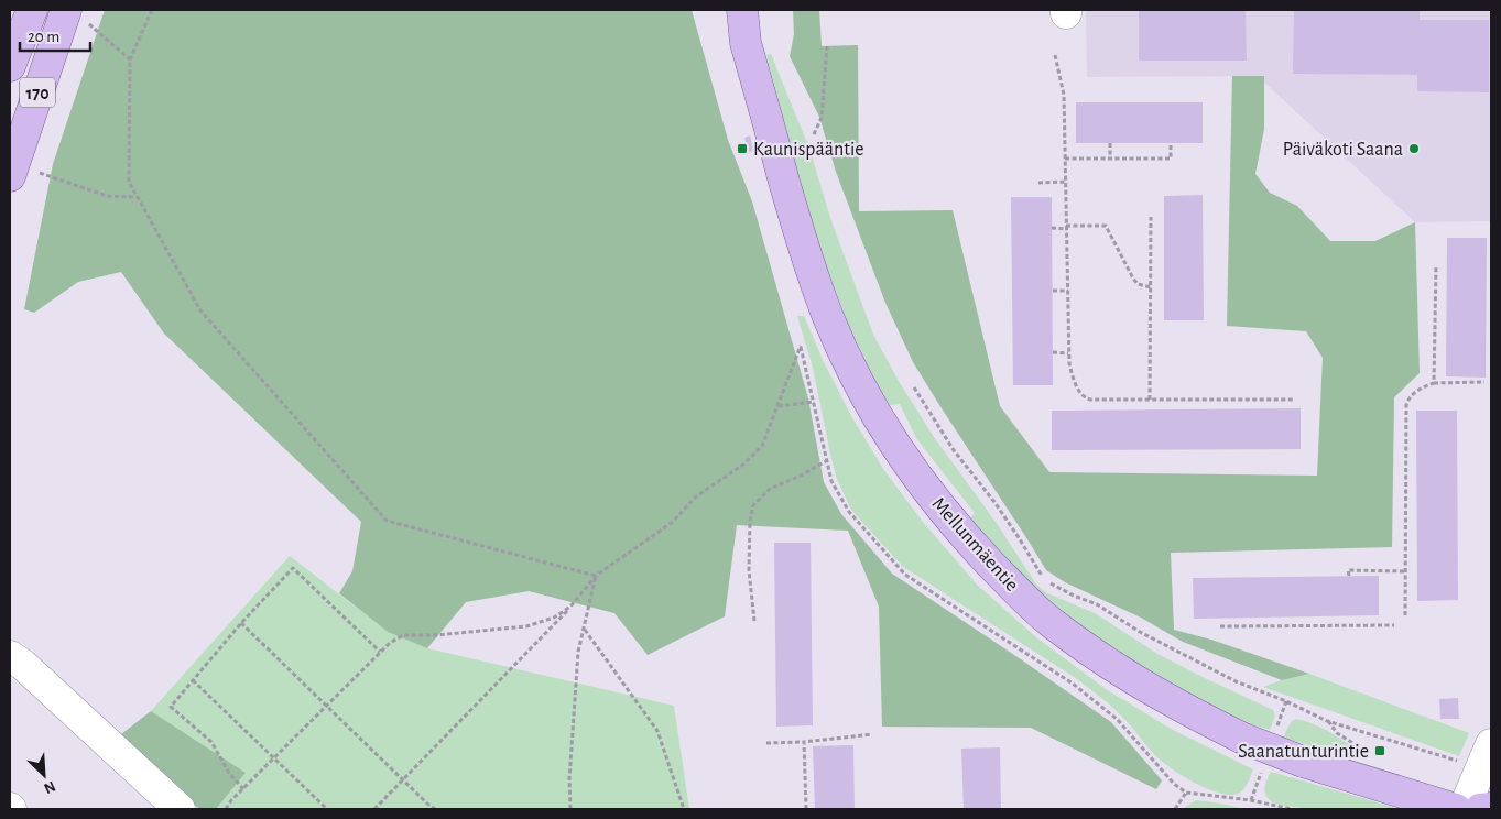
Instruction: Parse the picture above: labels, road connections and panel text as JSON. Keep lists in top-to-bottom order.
{
  "streets": {
    "main road": ["170", "Mellunmäentie"]
  },
  "places": {
    "transit": ["Kaunispääntie", "Saanatunturintie"],
    "other": ["Päiväkoti Saana"]
  },
  "scale_bar": "20 m",
  "north": "bottom right"
}
